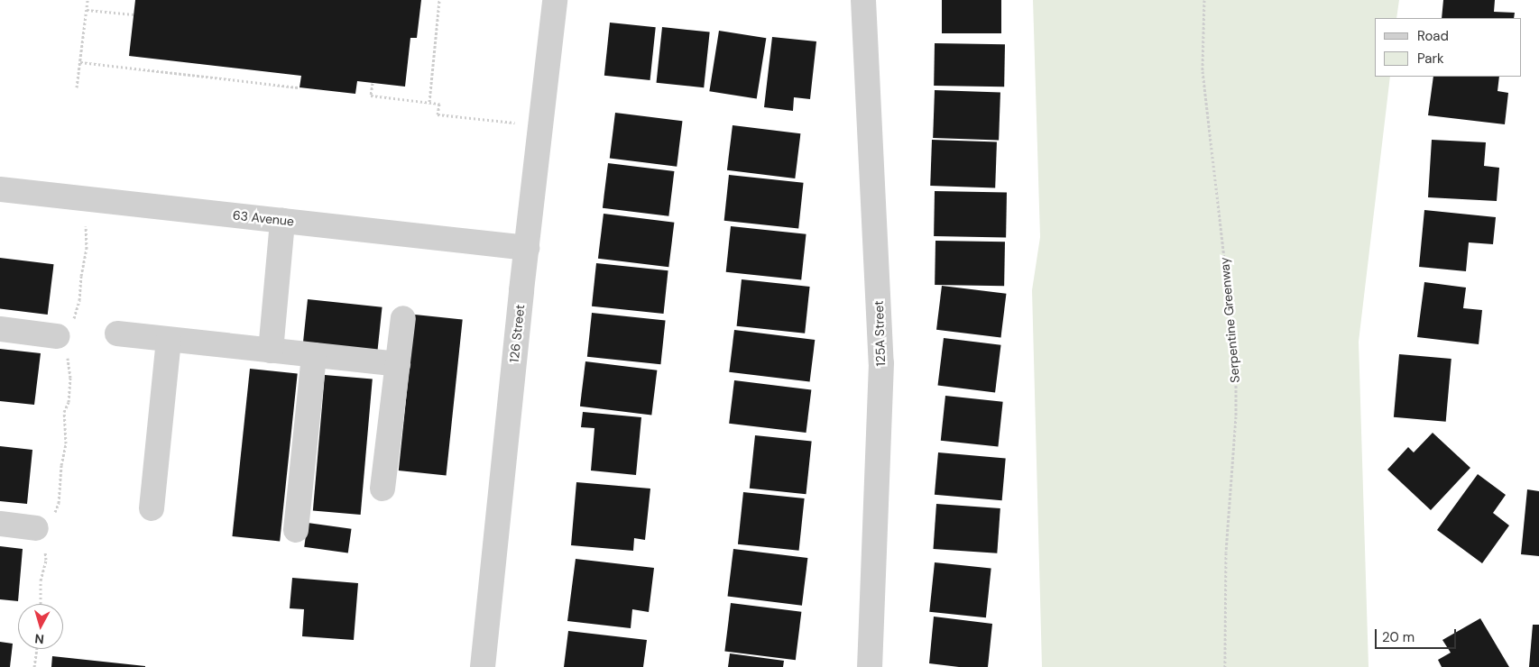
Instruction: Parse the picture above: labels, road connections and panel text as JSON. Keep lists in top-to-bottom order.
{
  "streets": {
    "street": ["63 Avenue", "126 Street", "125A Street"],
    "path": ["Serpentine Greenway"]
  },
  "crossings": [
    ["63 Avenue", "126 Street"]
  ],
  "legend": ["Road", "Park"],
  "scale_bar": "20 m",
  "north": "bottom"
}
